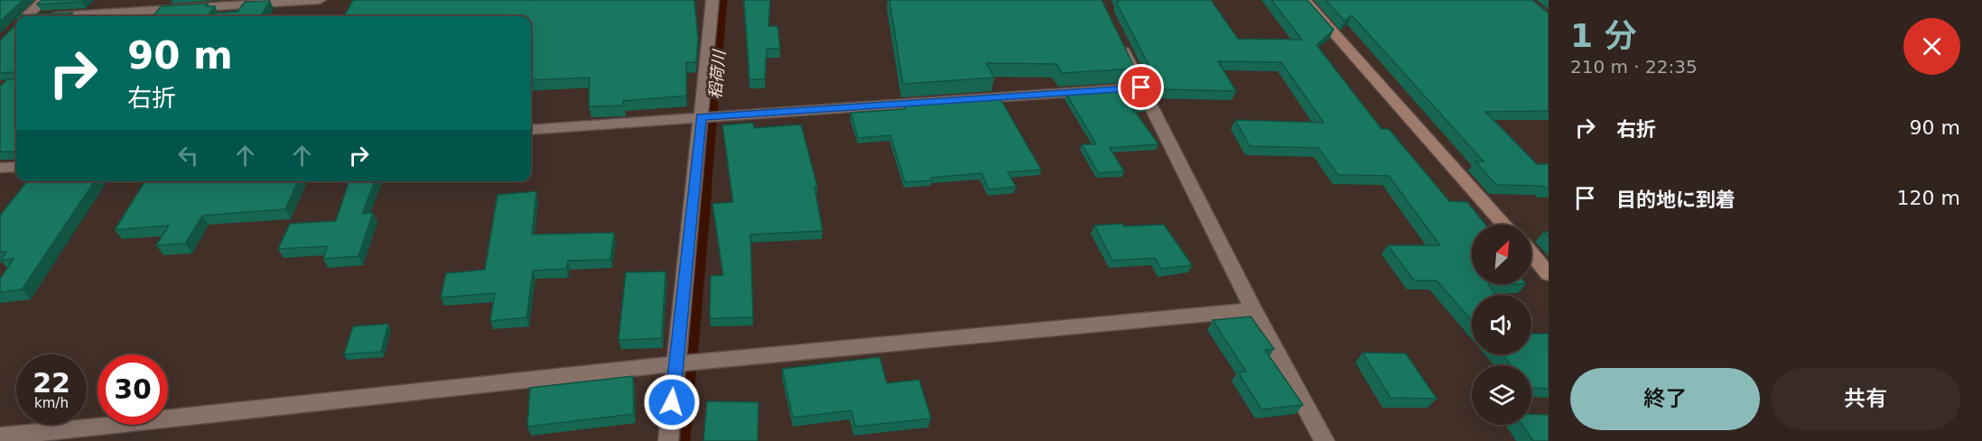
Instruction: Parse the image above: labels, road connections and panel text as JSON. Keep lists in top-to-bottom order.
{
  "water": ["稻荷川"],
  "north": "top right",
  "page": {
    "heading": ["1 分", "210 m · 22:35"],
    "turn": ["90 m", "右折"],
    "list": [
      {
        "name": "右折",
        "value": "90 m"
      },
      {
        "name": "目的地に到着",
        "value": "120 m"
      }
    ],
    "speed": "22 km/h",
    "limit": "30",
    "buttons": ["終了", "共有"]
  }
}
